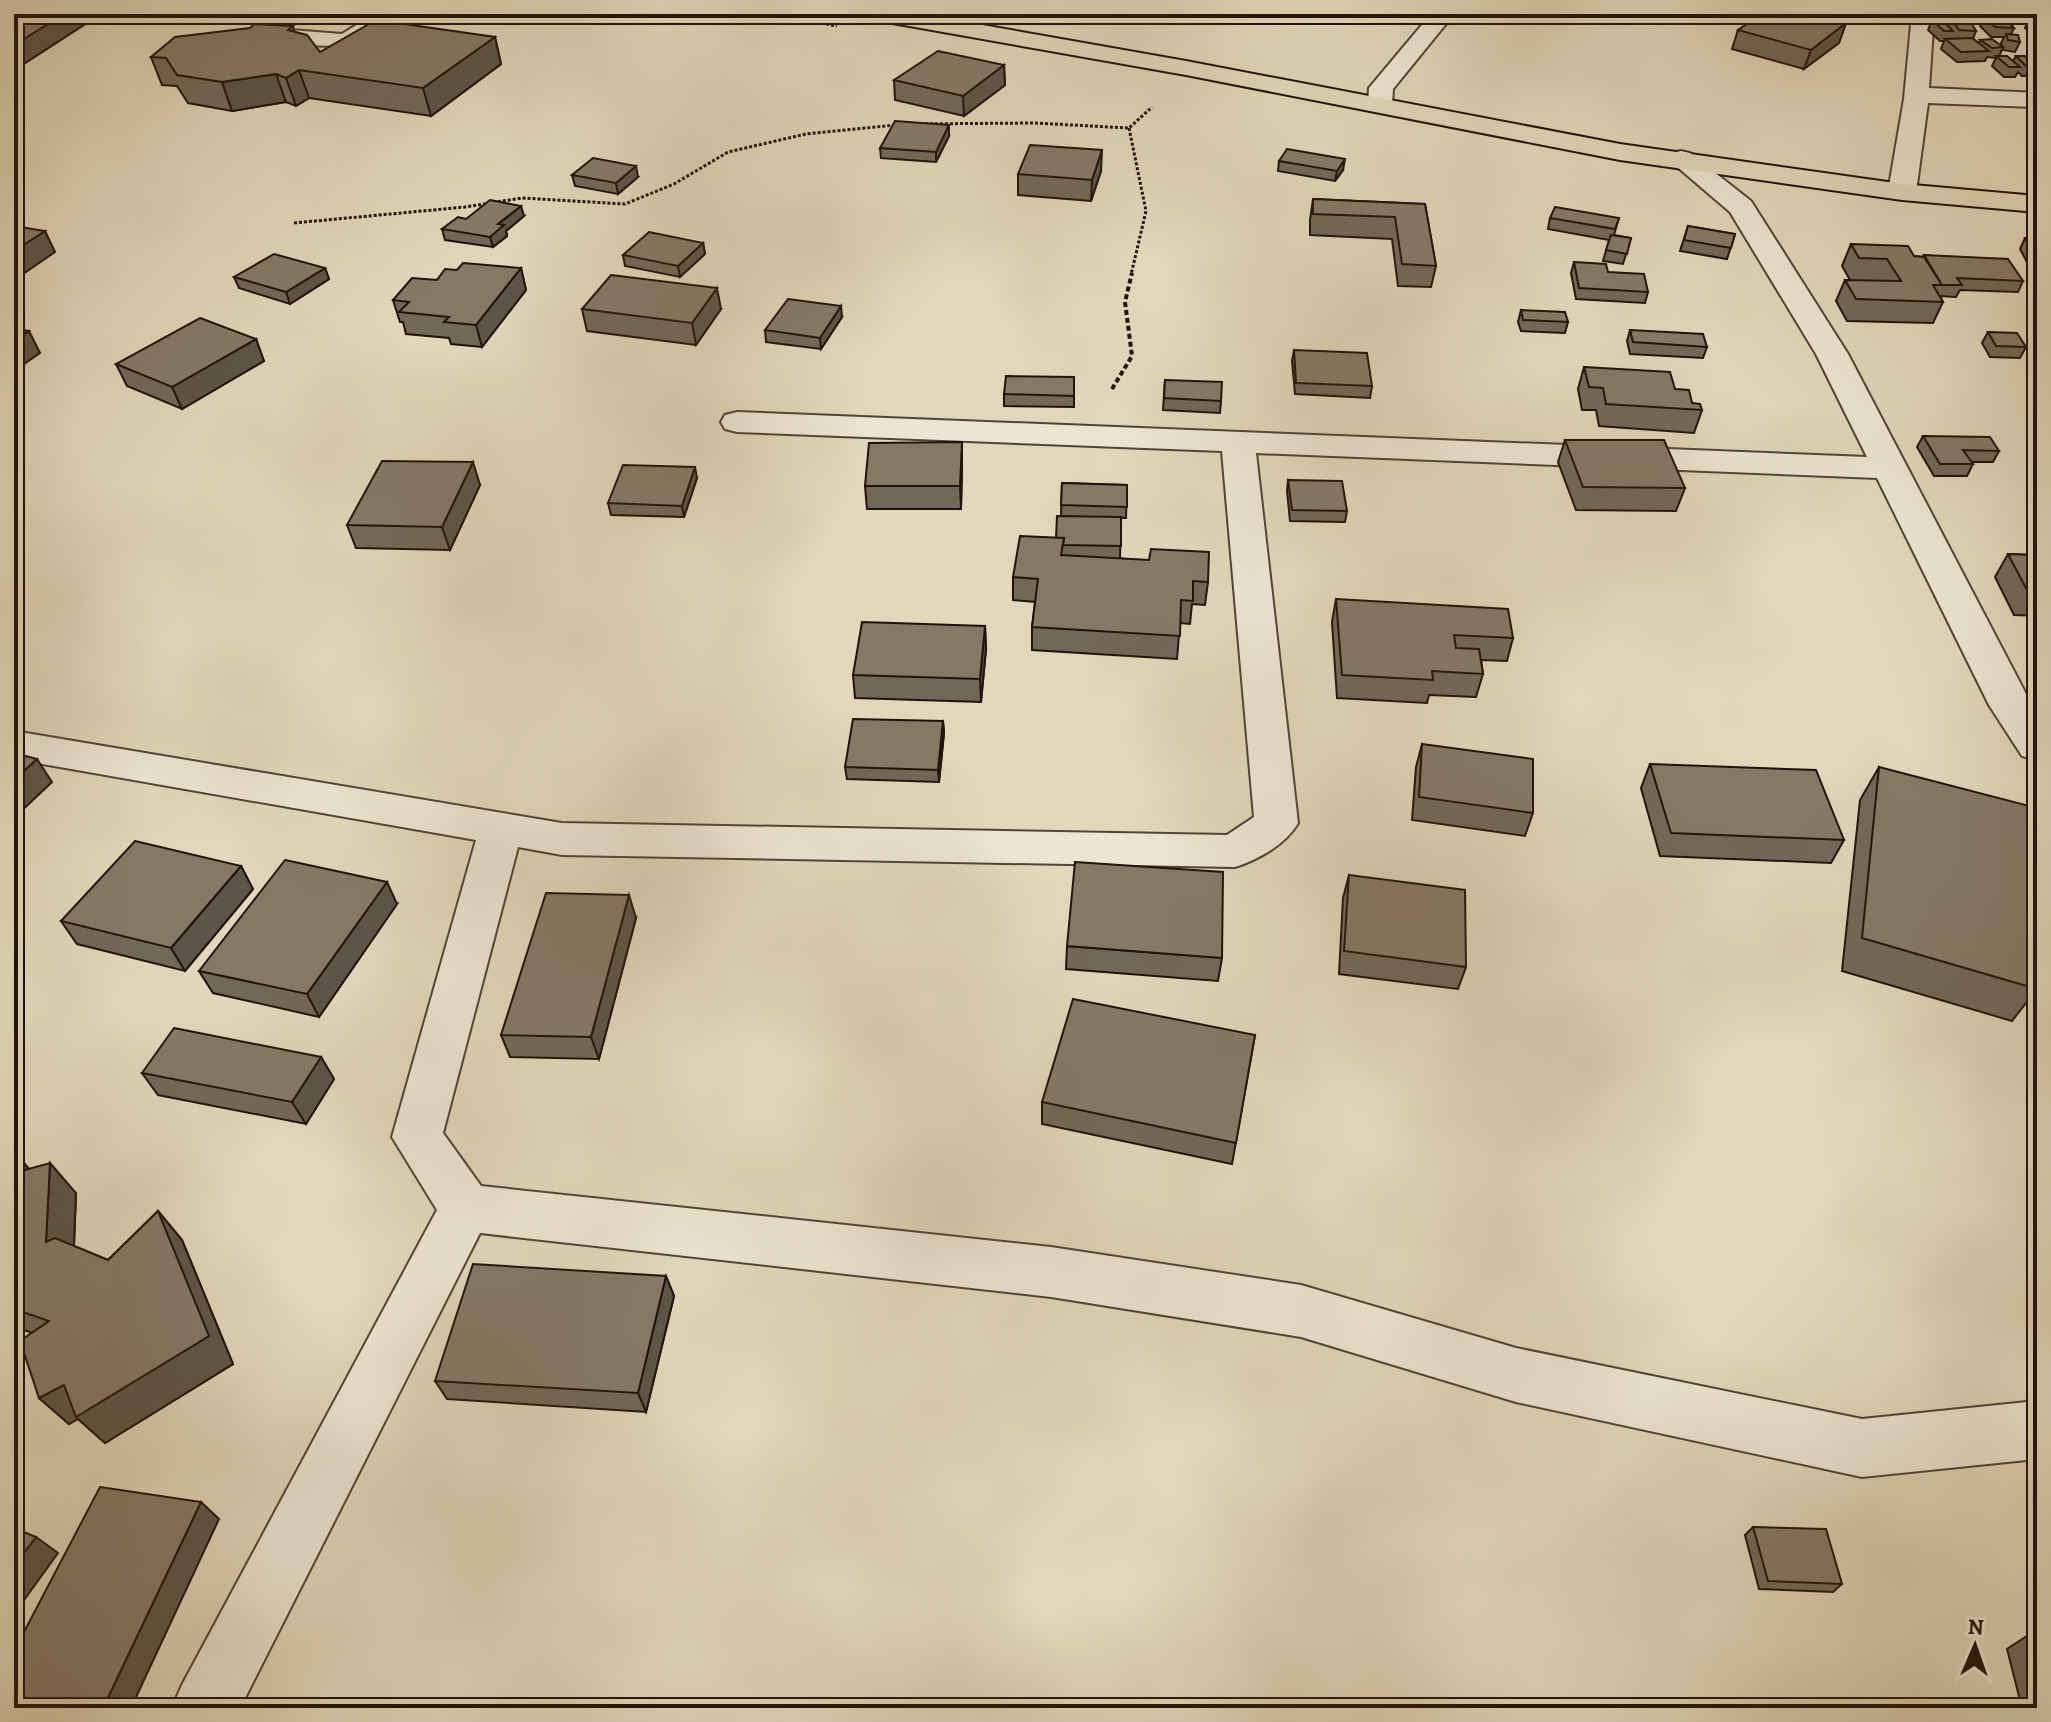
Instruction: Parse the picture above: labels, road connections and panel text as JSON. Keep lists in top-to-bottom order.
{
  "north": "top"
}
